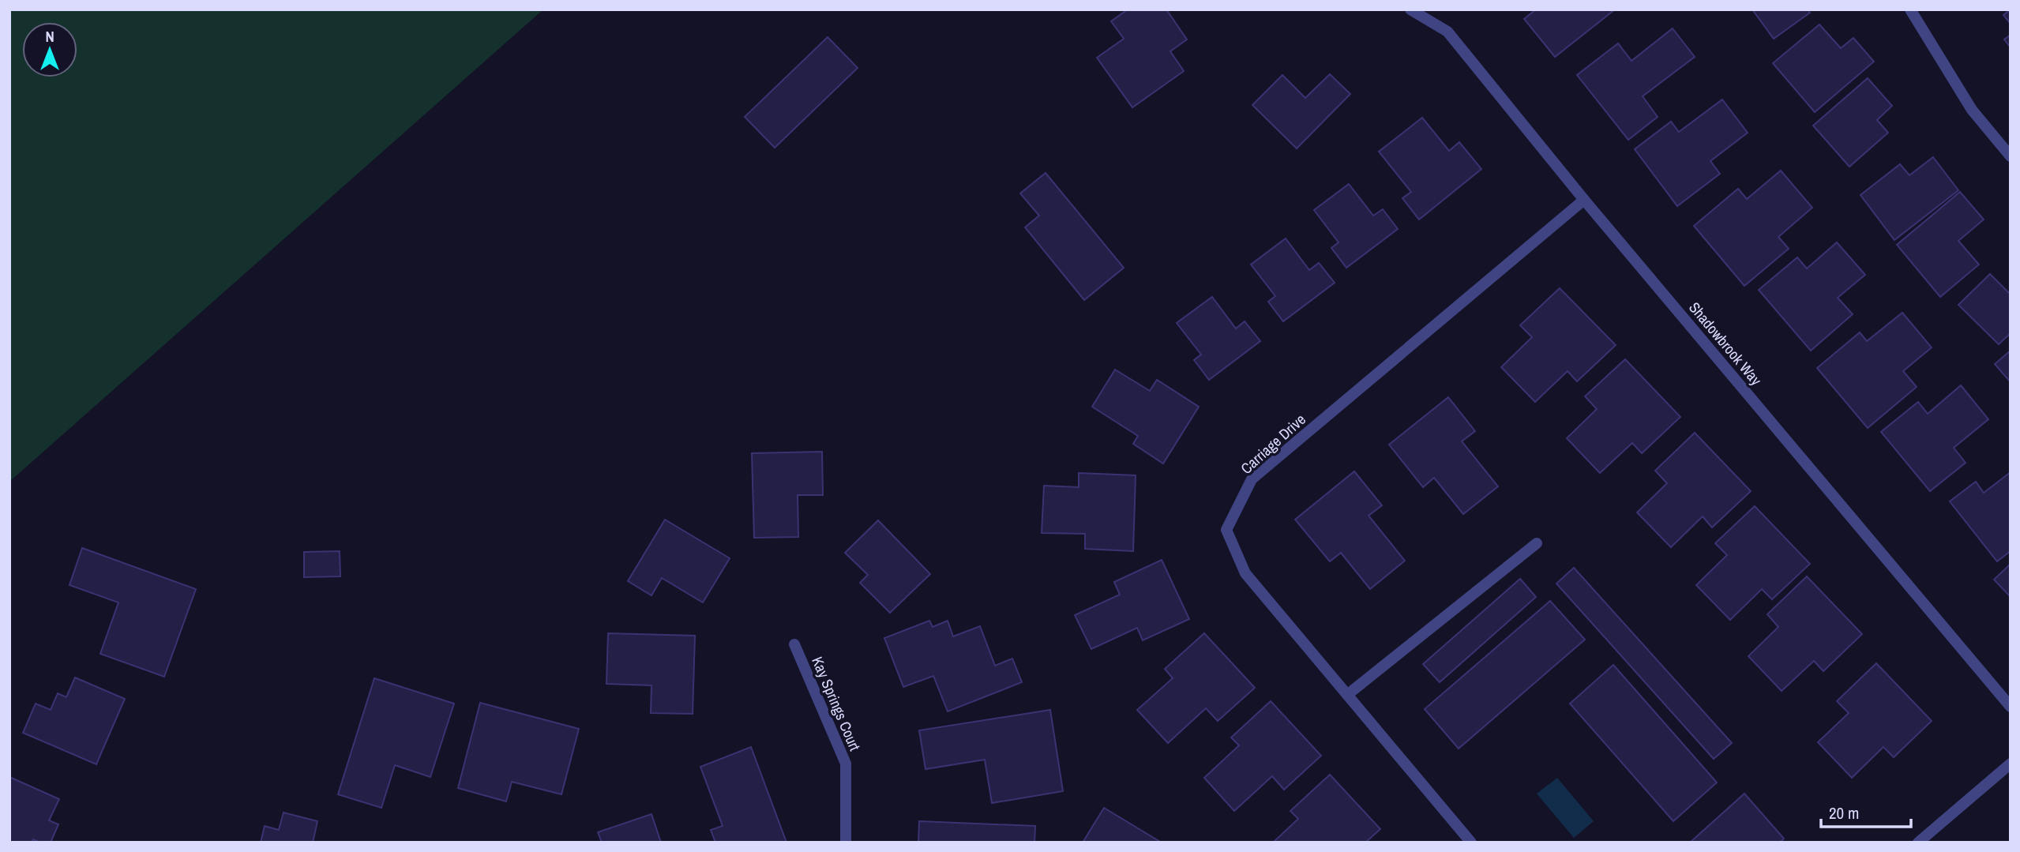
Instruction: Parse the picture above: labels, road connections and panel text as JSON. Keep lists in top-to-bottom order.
{
  "streets": {
    "street": ["Shadowbrook Way", "Carriage Drive", "Kay Springs Court"]
  },
  "crossings": [
    ["Shadowbrook Way", "Carriage Drive"]
  ],
  "scale_bar": "20 m",
  "north": "top"
}
